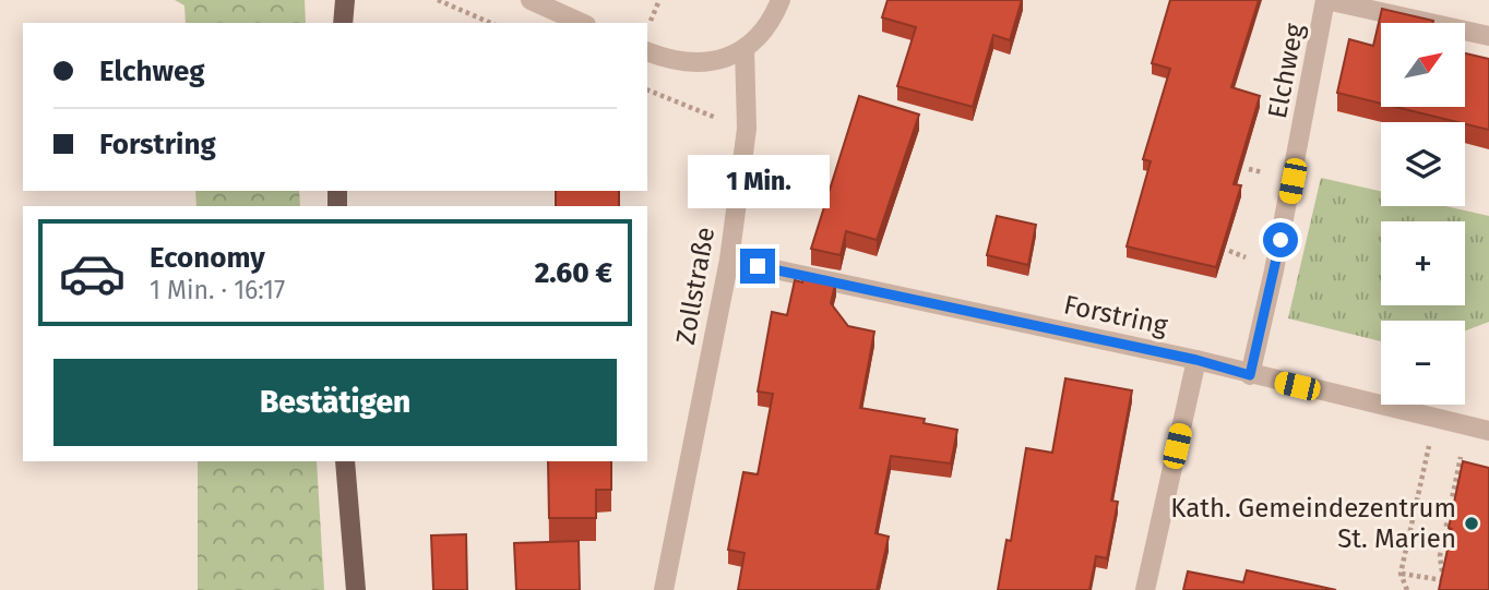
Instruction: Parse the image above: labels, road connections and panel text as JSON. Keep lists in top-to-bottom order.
{
  "streets": {
    "street": ["Elchweg", "Zollstraße", "Forstring"]
  },
  "crossings": [
    ["Elchweg", "Forstring"],
    ["Zollstraße", "Forstring"]
  ],
  "places": ["Kath. Gemeindezentrum St. Marien"],
  "north": "top right",
  "page": {
    "map_buttons": ["+", "−"],
    "banner": ["Elchweg", "Forstring"],
    "bubble": "1 Min.",
    "list": [
      {
        "name": "Economy",
        "note": "1 Min. · 16:17",
        "value": "2.60 €"
      }
    ],
    "buttons": "Bestätigen"
  }
}
